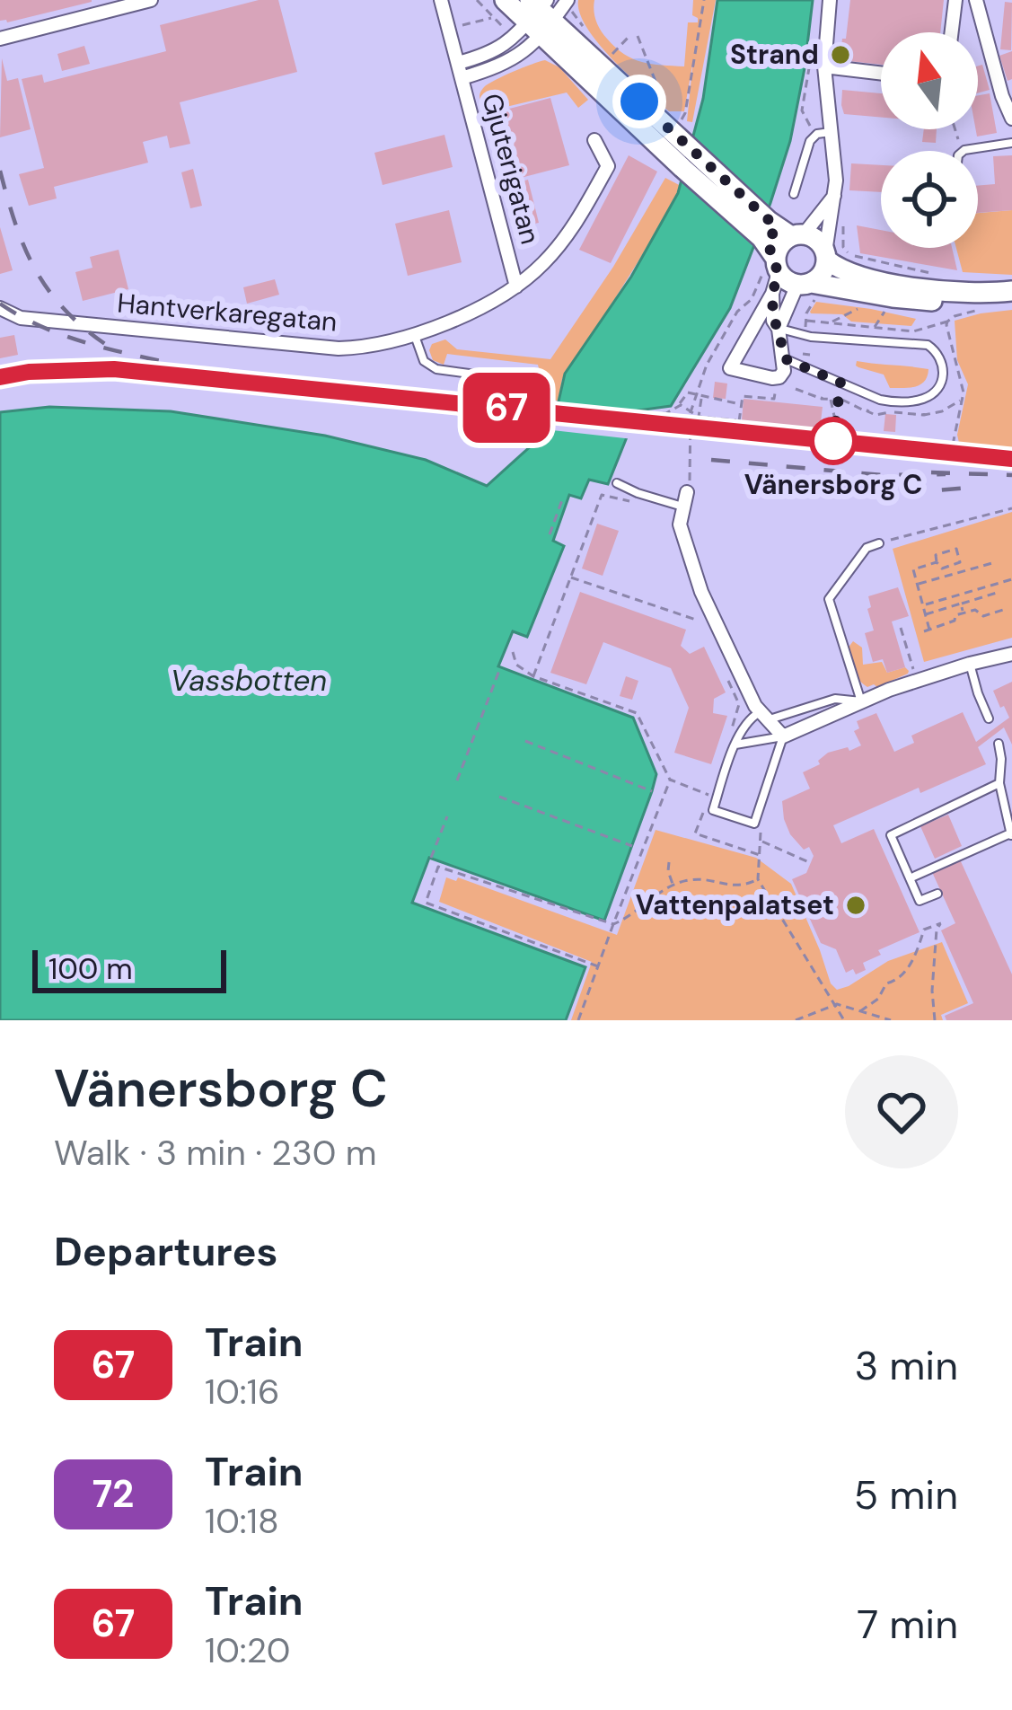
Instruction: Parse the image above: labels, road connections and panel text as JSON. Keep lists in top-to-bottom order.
{
  "streets": {
    "street": ["Gjuterigatan", "Hantverkaregatan"]
  },
  "crossings": [
    ["Gjuterigatan", "Hantverkaregatan"]
  ],
  "water": ["Vassbotten"],
  "places": ["Strand", "Vänersborg C", "Vattenpalatset"],
  "scale_bar": "100 m",
  "north": "top",
  "page": {
    "on_map": "67",
    "scale": "100 m",
    "heading": [
      ["Vänersborg C", "Walk · 3 min · 230 m"],
      "Departures"
    ],
    "list": [
      {
        "mark": "67",
        "name": "Train",
        "note": "10:16",
        "value": "3 min"
      },
      {
        "mark": "72",
        "name": "Train",
        "note": "10:18",
        "value": "5 min"
      },
      {
        "mark": "67",
        "name": "Train",
        "note": "10:20",
        "value": "7 min"
      }
    ]
  }
}
